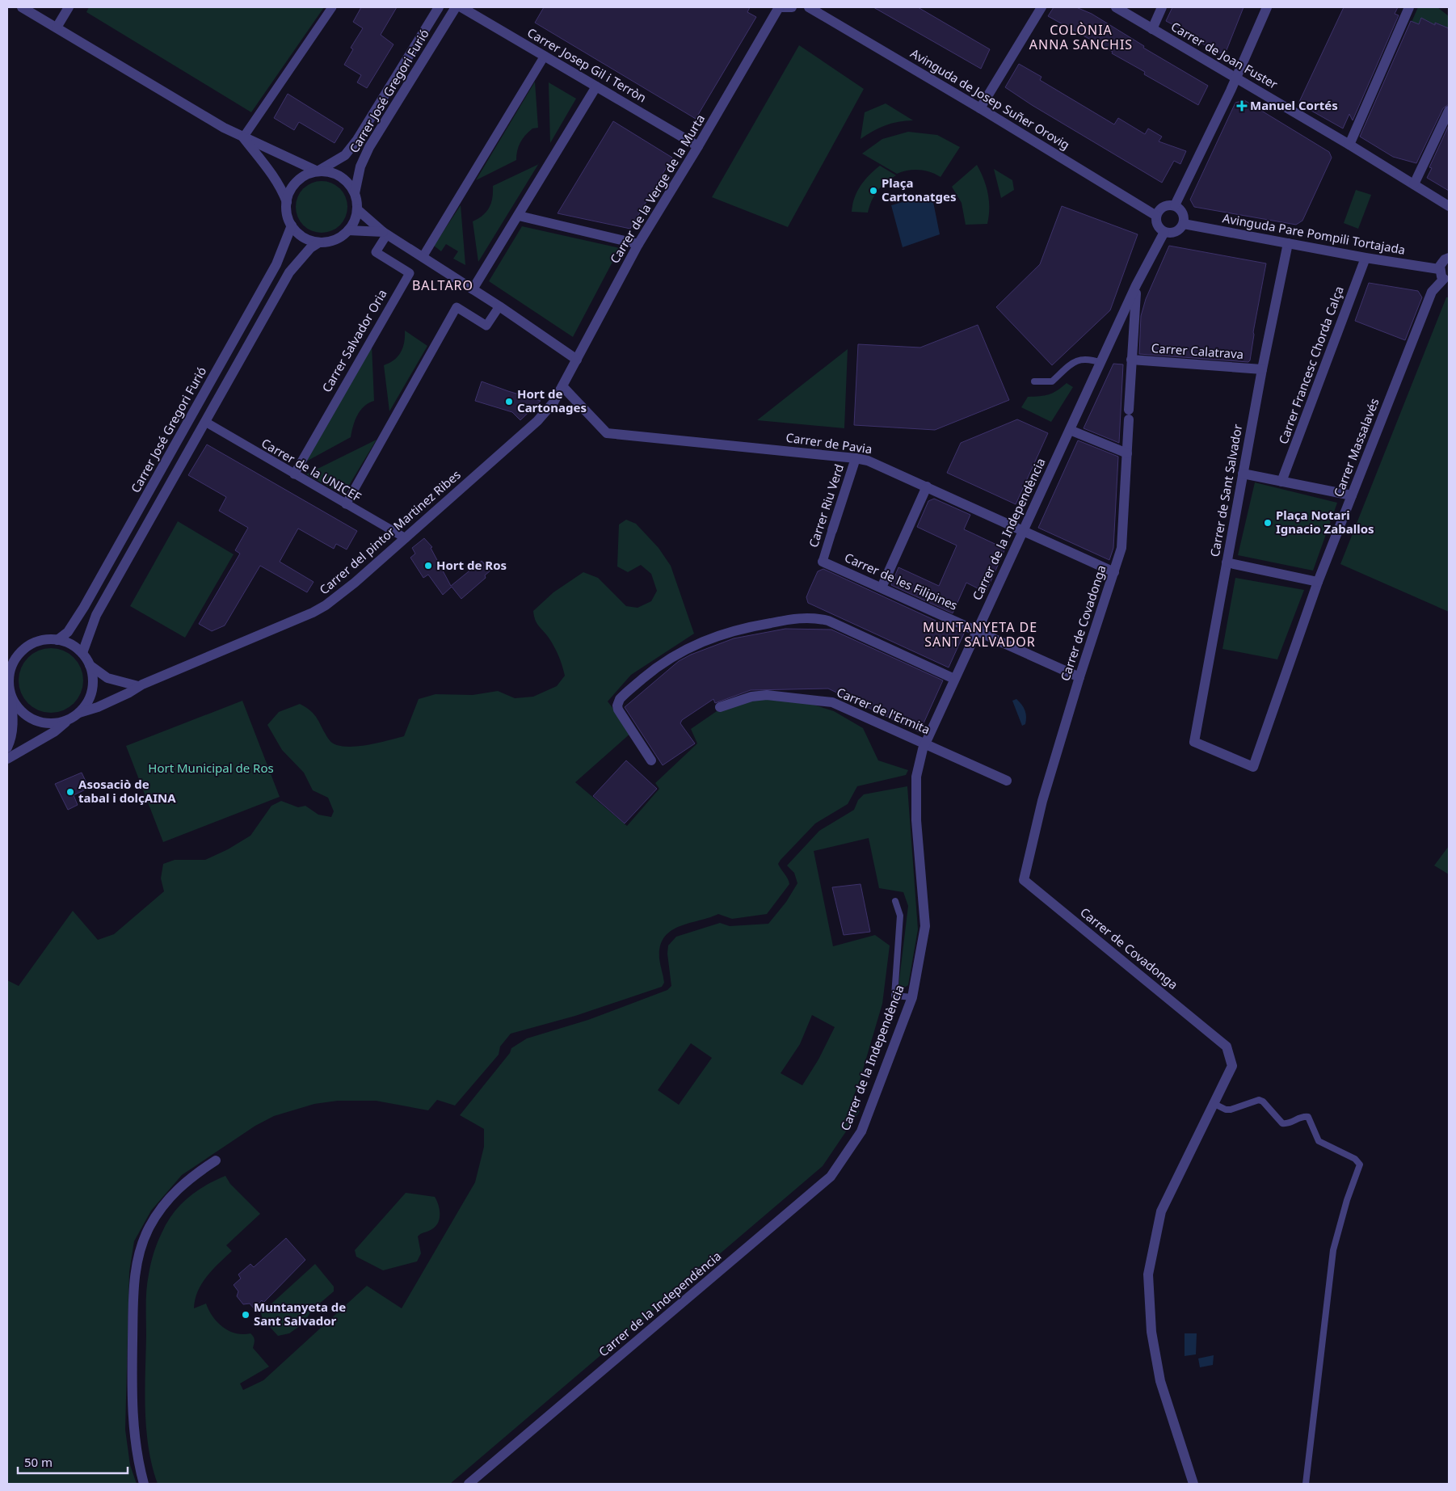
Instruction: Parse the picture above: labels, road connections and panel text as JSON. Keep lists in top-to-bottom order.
{
  "streets": {
    "street": [
      "Carrer de Joan Fuster",
      "Carrer Josep Gil i Terròn",
      "Carrer José Gregori Furió",
      "Avinguda de Josep Suñer Orovig",
      "Carrer de la Verge de la Murta",
      "Avinguda Pare Pompili Tortajada",
      "Carrer Salvador Oria",
      "Carrer Calatrava",
      "Carrer Francesc Chorda Calça",
      "Carrer de Pavia",
      "Carrer Massalavés",
      "Carrer de la UNICEF",
      "Carrer de Sant Salvador",
      "Carrer Riu Verd",
      "Carrer de la Independència",
      "Carrer del pintor Martinez Ribes",
      "Carrer de les Filipines",
      "Carrer de Covadonga",
      "Carrer de l'Ermita"
    ]
  },
  "crossings": [
    ["Carrer Josep Gil i Terròn", "Carrer de la Verge de la Murta"],
    ["Carrer José Gregori Furió", "Carrer del pintor Martinez Ribes"],
    ["Avinguda de Josep Suñer Orovig", "Avinguda Pare Pompili Tortajada"],
    ["Avinguda de Josep Suñer Orovig", "Carrer de la Independència"],
    ["Carrer de la Verge de la Murta", "Carrer de Pavia"],
    ["Carrer de la Verge de la Murta", "Carrer del pintor Martinez Ribes"],
    ["Avinguda Pare Pompili Tortajada", "Carrer Francesc Chorda Calça"],
    ["Avinguda Pare Pompili Tortajada", "Carrer de Sant Salvador"],
    ["Avinguda Pare Pompili Tortajada", "Carrer de la Independència"],
    ["Carrer Salvador Oria", "Carrer de la UNICEF"],
    ["Carrer Calatrava", "Carrer de Sant Salvador"],
    ["Carrer Calatrava", "Carrer de Covadonga"],
    ["Carrer de Pavia", "Carrer Riu Verd"],
    ["Carrer de Pavia", "Carrer de la Independència"],
    ["Carrer de Pavia", "Carrer del pintor Martinez Ribes"],
    ["Carrer de Pavia", "Carrer de Covadonga"],
    ["Carrer Massalavés", "Carrer de Sant Salvador"],
    ["Carrer de la UNICEF", "Carrer del pintor Martinez Ribes"],
    ["Carrer Riu Verd", "Carrer de les Filipines"],
    ["Carrer de la Independència", "Carrer de les Filipines"],
    ["Carrer de la Independència", "Carrer de Covadonga"],
    ["Carrer de la Independència", "Carrer de l'Ermita"],
    ["Carrer de les Filipines", "Carrer de Covadonga"]
  ],
  "districts": ["COLÒNIA ANNA SANCHIS", "BALTARO", "MUNTANYETA DE SANT SALVADOR"],
  "parks": ["Hort Municipal de Ros"],
  "places": {
    "health": ["Manuel Cortés"],
    "other": [
      "Plaça Cartonatges",
      "Hort de Cartonages",
      "Plaça Notari Ignacio Zaballos",
      "Hort de Ros",
      "Asosaciò de tabal i dolçAINA",
      "Muntanyeta de Sant Salvador"
    ]
  },
  "scale_bar": "50 m"
}
